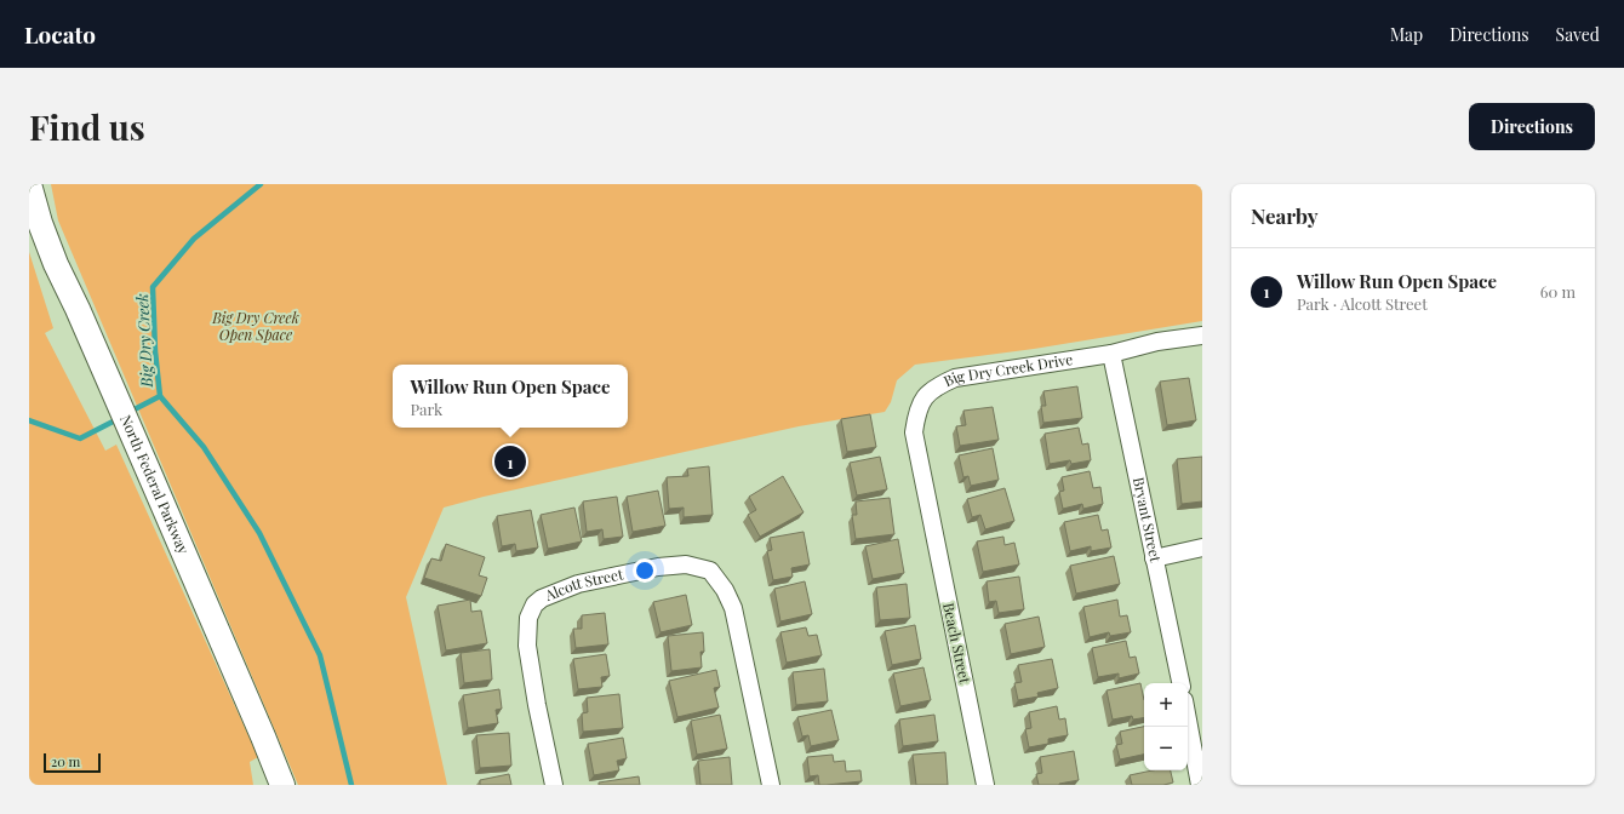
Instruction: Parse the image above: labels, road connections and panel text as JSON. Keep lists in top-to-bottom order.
{
  "streets": {
    "main road": ["North Federal Parkway"],
    "street": [
      "Big Dry Creek Drive",
      "Bryant Street",
      "Alcott Street",
      "Beach Street"
    ]
  },
  "crossings": [
    ["Big Dry Creek Drive", "Bryant Street"],
    ["Big Dry Creek Drive", "Beach Street"]
  ],
  "water": ["Big Dry Creek"],
  "parks": ["Big Dry Creek Open Space"],
  "scale_bar": "20 m",
  "page": {
    "header": "Locato",
    "nav": ["Map", "Directions", "Saved"],
    "buttons": "Directions",
    "title": "Find us",
    "heading": "Nearby",
    "list": [
      {
        "mark": "1",
        "name": "Willow Run Open Space",
        "note": "Park · Alcott Street",
        "value": "60 m"
      }
    ],
    "popup": ["Willow Run Open Space", "Park"],
    "pins": "1",
    "map_buttons": ["+", "−"],
    "scale": "20 m"
  }
}
